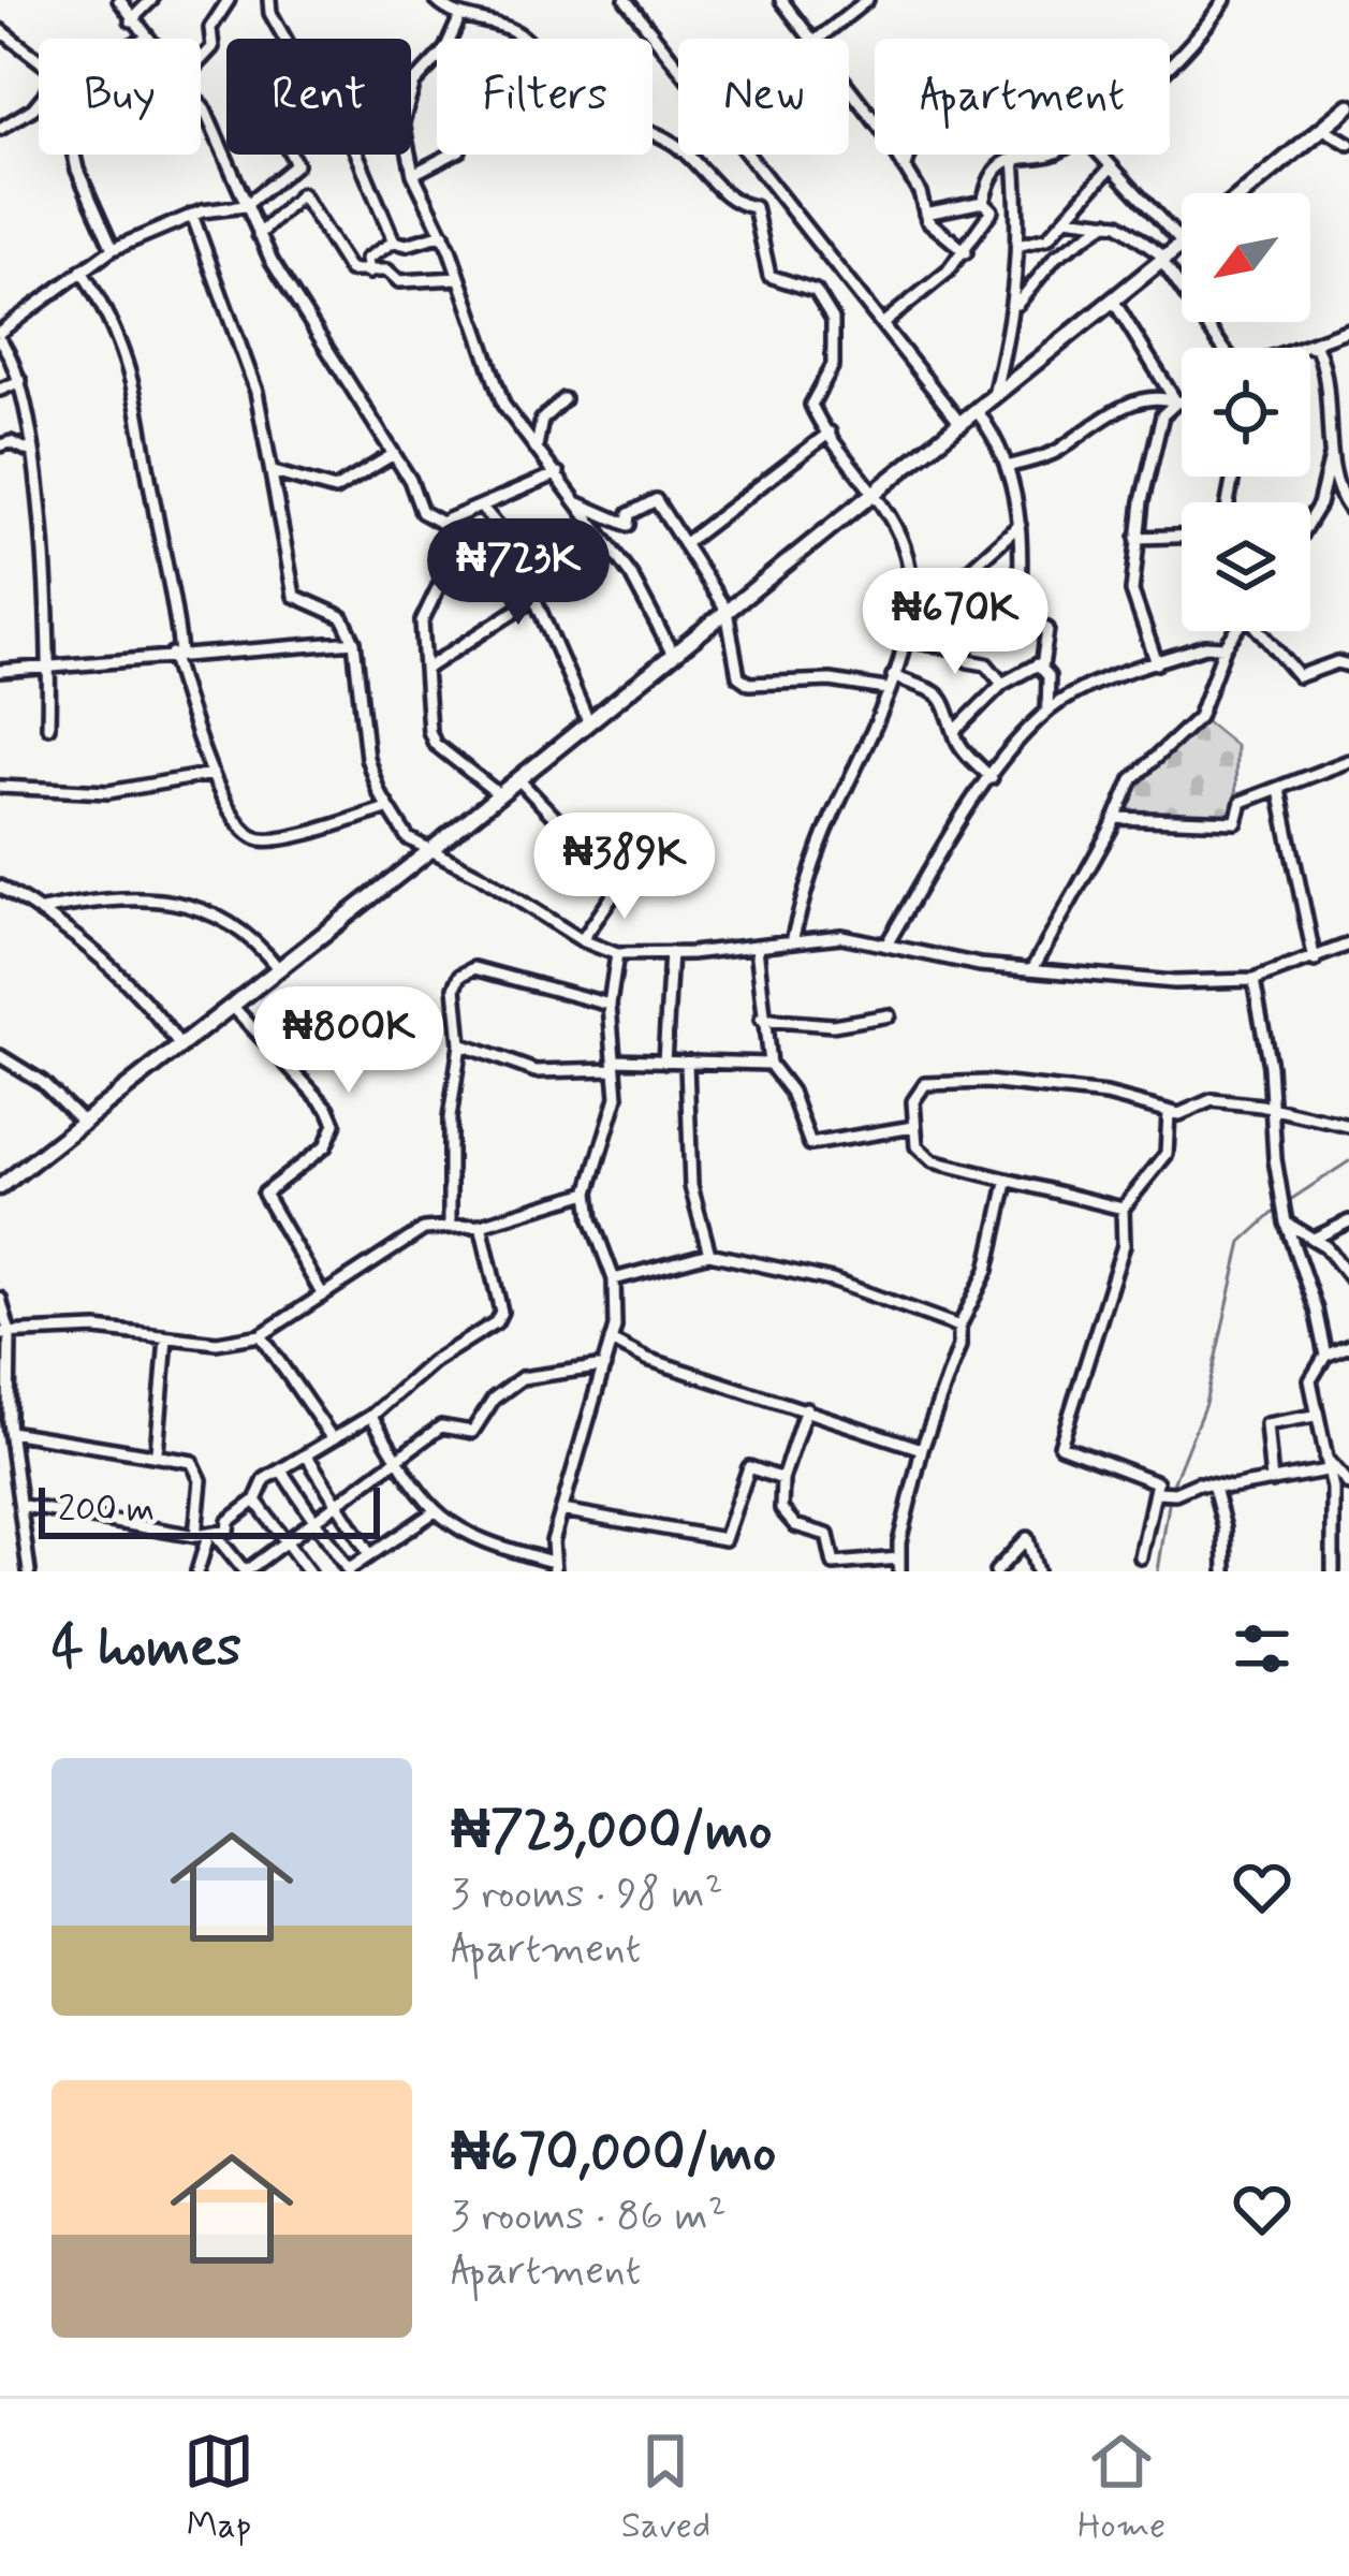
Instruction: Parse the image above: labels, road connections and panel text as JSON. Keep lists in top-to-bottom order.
{
  "scale_bar": "200 m",
  "north": "bottom left",
  "page": {
    "chip": [
      "Buy",
      "Rent",
      "Filters",
      "New",
      "Apartment"
    ],
    "price": [
      "₦723K",
      "₦670K",
      "₦389K",
      "₦800K"
    ],
    "scale": "200 m",
    "heading": "4 homes",
    "list": [
      {
        "name": "₦723,000/mo",
        "note": "3 rooms · 98 m² · Apartment"
      },
      {
        "name": "₦670,000/mo",
        "note": "3 rooms · 86 m² · Apartment"
      }
    ],
    "tabs": ["Map", "Saved", "Home"]
  }
}
